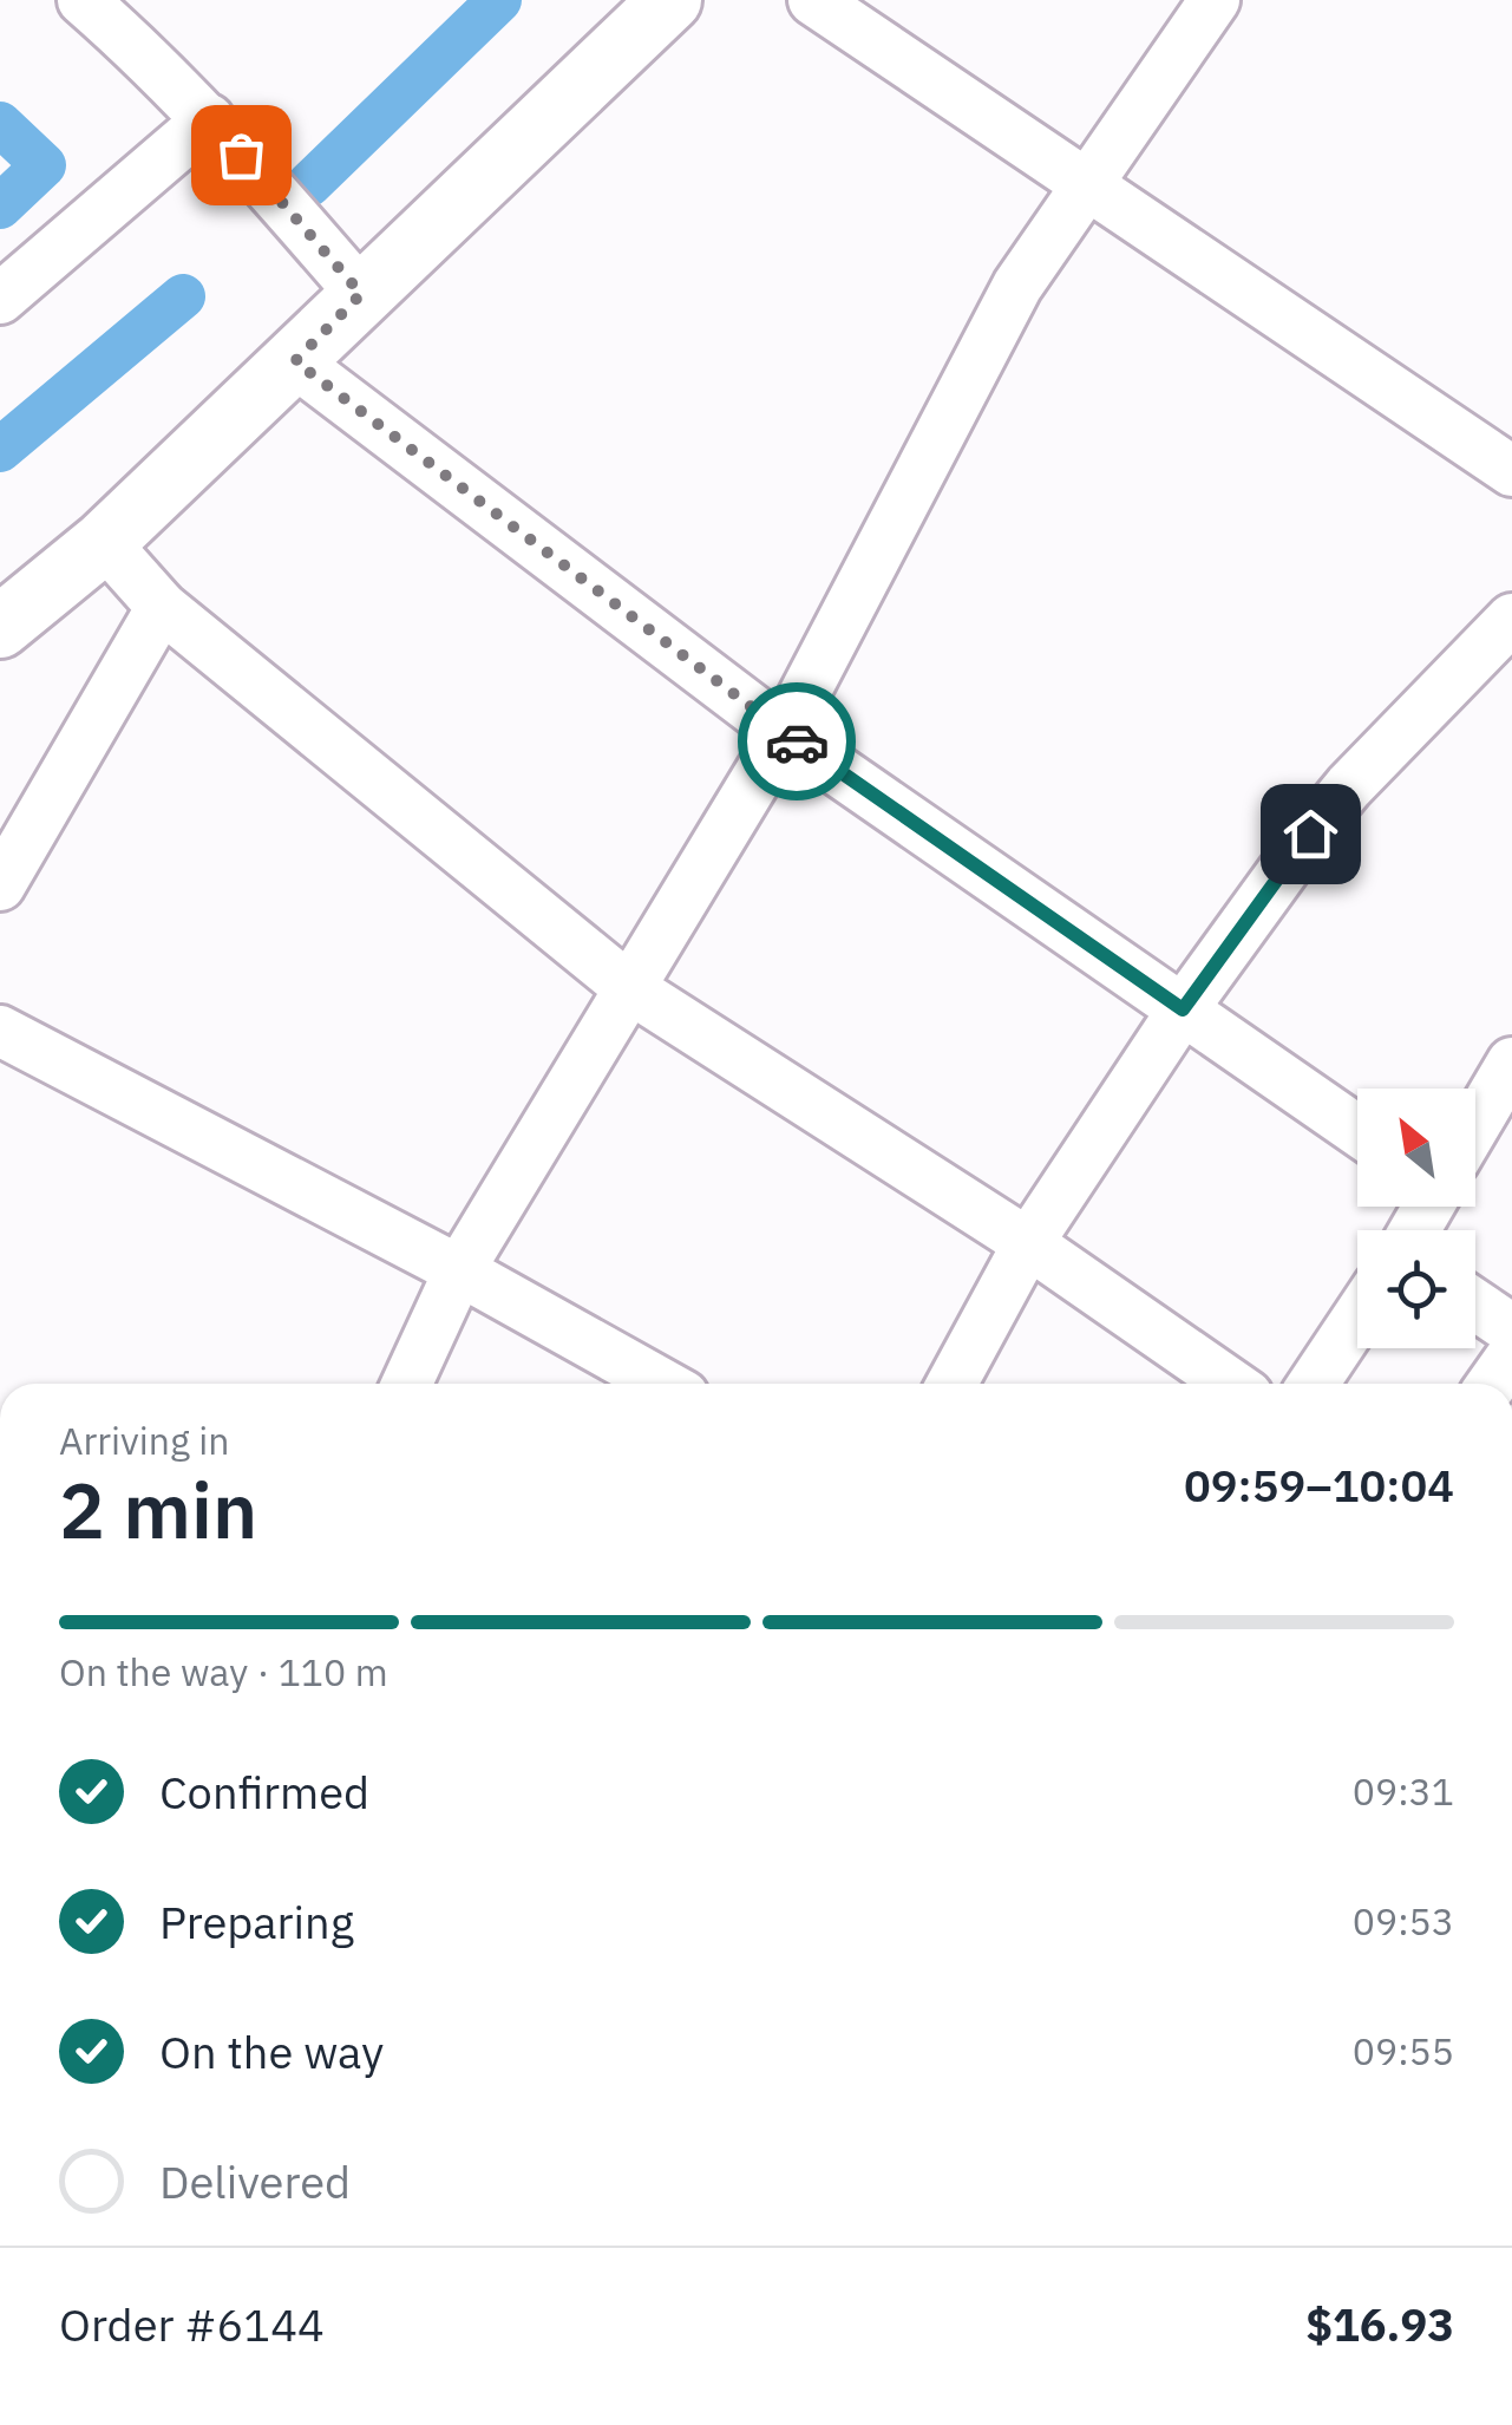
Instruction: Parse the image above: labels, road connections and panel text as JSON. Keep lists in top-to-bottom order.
{
  "north": "top left",
  "page": {
    "heading": ["2 min", "Arriving in", "09:59–10:04"],
    "panel": ["Order #6144", "$16.93"],
    "bar": "On the way · 110 m",
    "list": [
      ["Confirmed", "09:31"],
      ["Preparing", "09:53"],
      ["On the way", "09:55"],
      "Delivered"
    ]
  }
}
